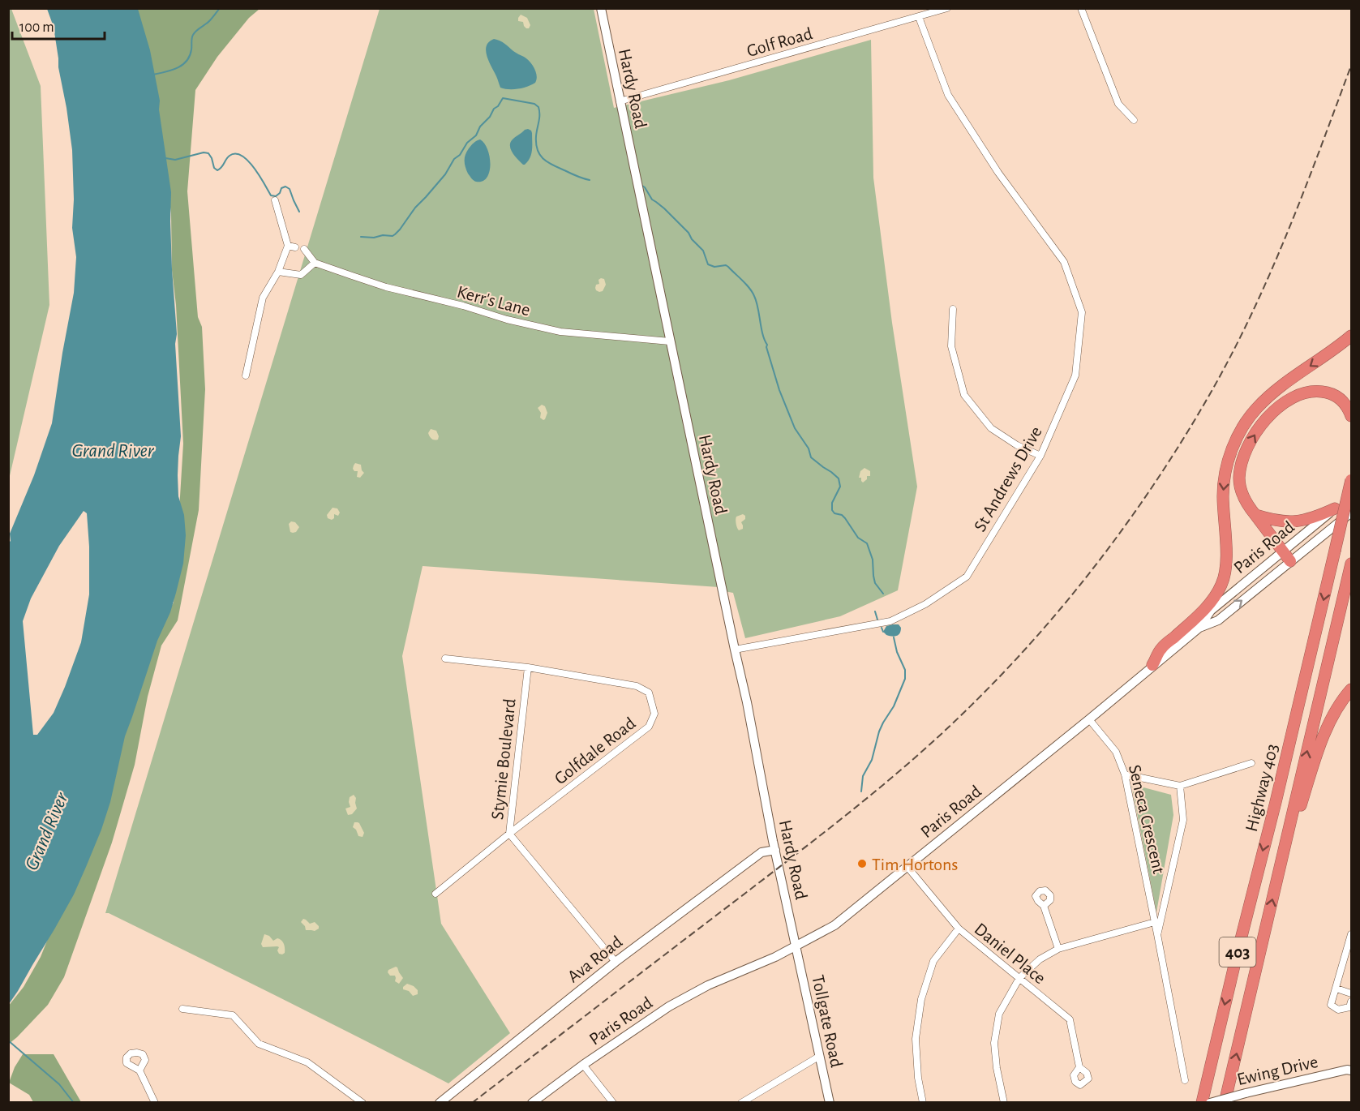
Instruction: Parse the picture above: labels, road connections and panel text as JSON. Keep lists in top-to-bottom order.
{
  "streets": {
    "highway": ["Highway 403", "403"],
    "main road": [
      "Hardy Road",
      "Paris Road",
      "Ava Road",
      "Tollgate Road",
      "Ewing Drive"
    ],
    "street": [
      "Golf Road",
      "Kerr's Lane",
      "St Andrews Drive",
      "Golfdale Road",
      "Stymie Boulevard",
      "Seneca Crescent",
      "Daniel Place"
    ]
  },
  "crossings": [
    ["Golf Road", "Hardy Road"],
    ["Golf Road", "St Andrews Drive"],
    ["Hardy Road", "Kerr's Lane"],
    ["Hardy Road", "St Andrews Drive"],
    ["Hardy Road", "Paris Road"],
    ["Hardy Road", "Ava Road"],
    ["Hardy Road", "Tollgate Road"],
    ["Paris Road", "Seneca Crescent"],
    ["Paris Road", "Daniel Place"],
    ["Paris Road", "Tollgate Road"],
    ["Golfdale Road", "Stymie Boulevard"],
    ["Stymie Boulevard", "Ava Road"]
  ],
  "water": ["Grand River"],
  "places": ["Tim Hortons"],
  "scale_bar": "100 m"
}
